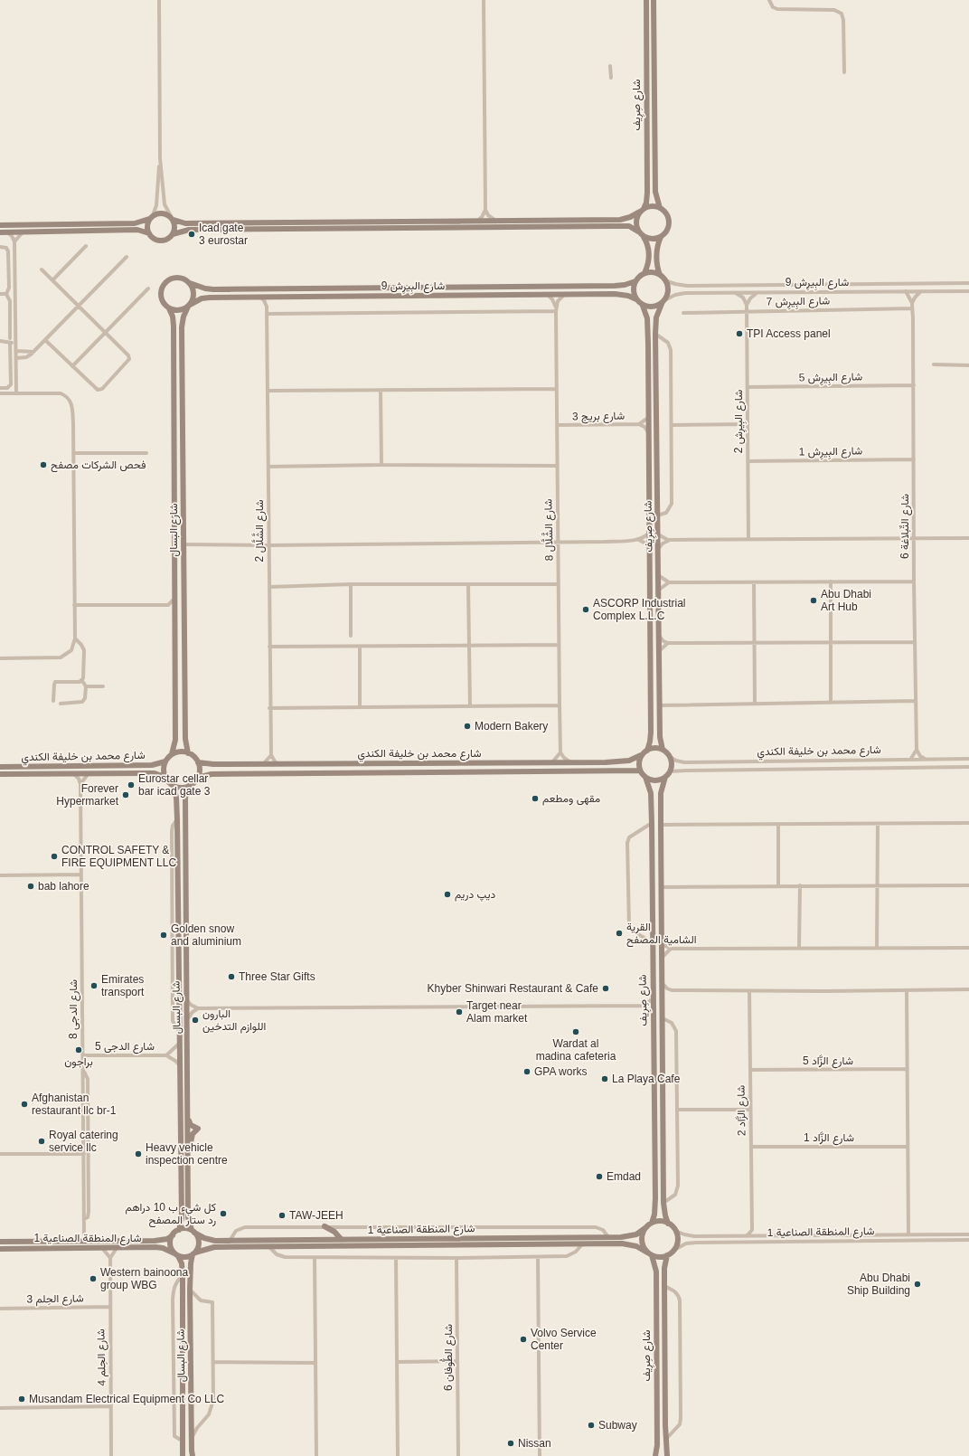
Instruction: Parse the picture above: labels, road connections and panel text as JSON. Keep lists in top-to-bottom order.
{
  "streets": {
    "street": [
      "شارع صِرِيف",
      "شارع البِيرِش 9",
      "شارع البِيرِش 7",
      "شارع البِيرِش 5",
      "شارع بريج 3",
      "شارع البِيرِش 2",
      "شارع البِيرِش 1",
      "شارع التِّبلاغة 6",
      "شارع البسال",
      "شارع الشَّلَّال 8",
      "شارع الشَّلَّال 2",
      "شارع محمد بن خليفة الكندي",
      "شارع الدجى 8",
      "شارع الدجى 5",
      "شارع الزَّاد 5",
      "شارع الزَّاد 2",
      "شارع الزَّاد 1",
      "شارع المنطقة الصناعية 1",
      "شارع الحِلم 3",
      "شارع الحِلم 4",
      "شارع الطُّوفان 6"
    ]
  },
  "crossings": [
    ["شارع صِرِيف", "شارع البِيرِش 9"],
    ["شارع صِرِيف", "شارع بريج 3"],
    ["شارع صِرِيف", "شارع محمد بن خليفة الكندي"],
    ["شارع صِرِيف", "شارع المنطقة الصناعية 1"],
    ["شارع البِيرِش 9", "شارع التِّبلاغة 6"],
    ["شارع البِيرِش 9", "شارع البسال"],
    ["شارع البِيرِش 7", "شارع البِيرِش 2"],
    ["شارع البِيرِش 7", "شارع التِّبلاغة 6"],
    ["شارع البِيرِش 5", "شارع البِيرِش 2"],
    ["شارع البِيرِش 5", "شارع التِّبلاغة 6"],
    ["شارع بريج 3", "شارع الشَّلَّال 8"],
    ["شارع البِيرِش 2", "شارع البِيرِش 1"],
    ["شارع البِيرِش 1", "شارع التِّبلاغة 6"],
    ["شارع البسال", "شارع محمد بن خليفة الكندي"],
    ["شارع البسال", "شارع الدجى 5"],
    ["شارع البسال", "شارع المنطقة الصناعية 1"],
    ["شارع الدجى 8", "شارع الدجى 5"],
    ["شارع الزَّاد 5", "شارع الزَّاد 2"],
    ["شارع الزَّاد 2", "شارع الزَّاد 1"],
    ["شارع الحِلم 3", "شارع الحِلم 4"]
  ],
  "places": [
    "Icad gate 3 eurostar",
    "TPI Access panel",
    "فحص الشركات مصفح",
    "Abu Dhabi Art Hub",
    "ASCORP Industrial Complex L.L.C",
    "Modern Bakery",
    "Eurostar cellar bar icad gate 3",
    "Forever Hypermarket",
    "مقهى ومطعم",
    "CONTROL SAFETY & FIRE EQUIPMENT LLC",
    "bab lahore",
    "دیپ دریم",
    "القرية الشامية المصفح",
    "Golden snow and aluminium",
    "Three Star Gifts",
    "Emirates transport",
    "Khyber Shinwari Restaurant & Cafe",
    "Target near Alam market",
    "البارون اللوازم التدخين",
    "Wardat al madina cafeteria",
    "براجون",
    "GPA works",
    "La Playa Cafe",
    "Afghanistan restaurant llc br-1",
    "Royal catering service llc",
    "Heavy vehicle inspection centre",
    "Emdad",
    "كل شيء ب 10 دراهم رد ستار المصفح",
    "TAW-JEEH",
    "Western bainoona group WBG",
    "Abu Dhabi Ship Building",
    "Volvo Service Center",
    "Musandam Electrical Equipment Co LLC",
    "Subway",
    "Nissan"
  ]
}
